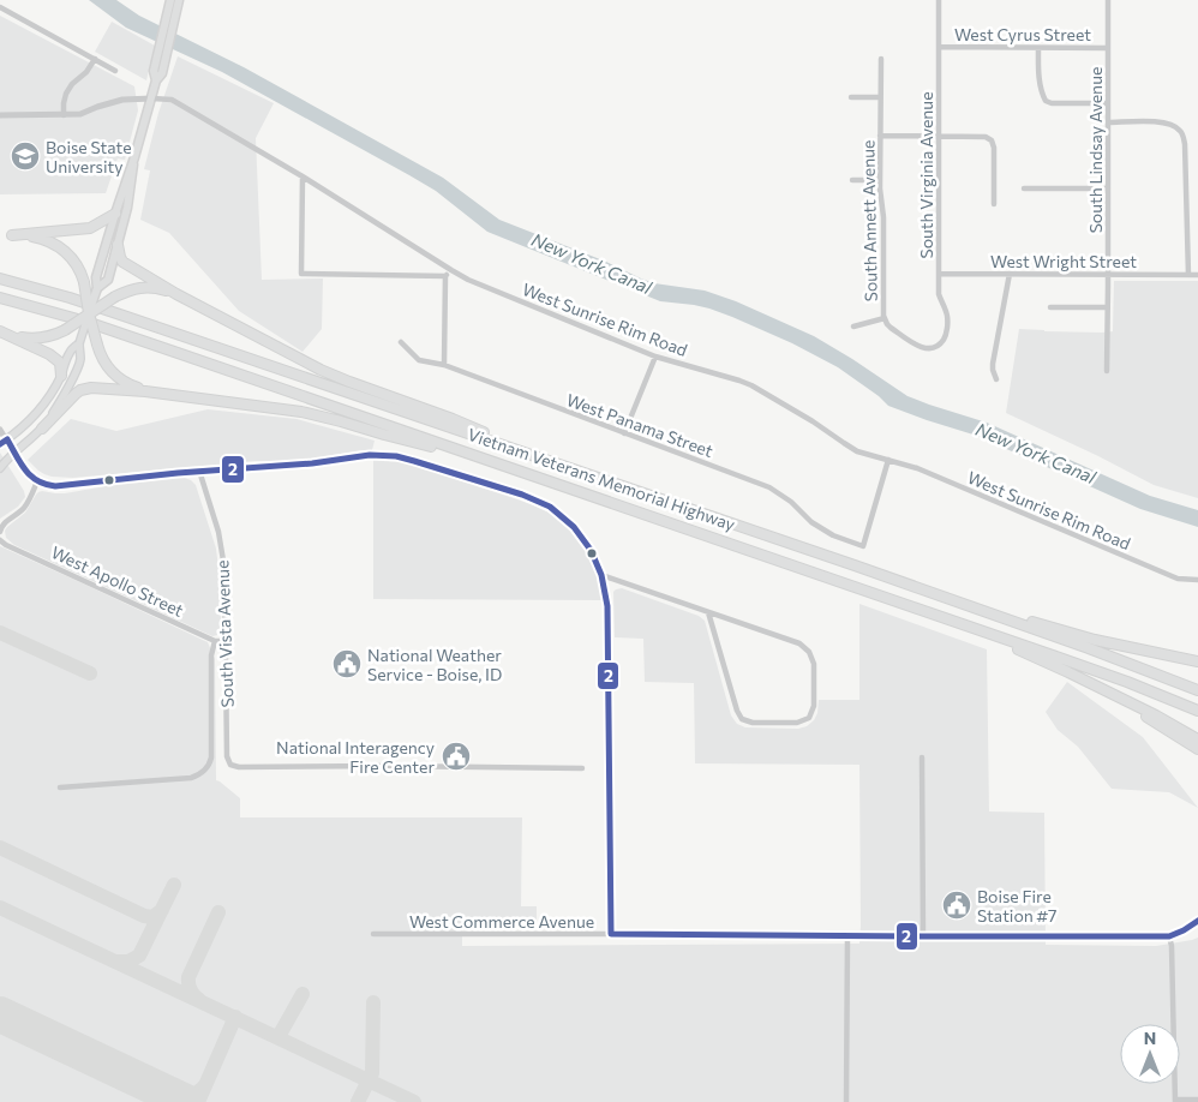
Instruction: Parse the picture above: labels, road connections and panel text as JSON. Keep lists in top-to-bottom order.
{
  "streets": {
    "highway": ["Vietnam Veterans Memorial Highway"],
    "street": [
      "West Cyrus Street",
      "South Lindsay Avenue",
      "South Virginia Avenue",
      "South Annett Avenue",
      "West Wright Street",
      "West Sunrise Rim Road",
      "West Panama Street",
      "West Apollo Street",
      "South Vista Avenue",
      "West Commerce Avenue"
    ]
  },
  "crossings": [
    ["West Cyrus Street", "South Lindsay Avenue"],
    ["West Cyrus Street", "South Virginia Avenue"],
    ["South Lindsay Avenue", "West Wright Street"],
    ["South Virginia Avenue", "South Annett Avenue"],
    ["South Virginia Avenue", "West Wright Street"],
    ["West Sunrise Rim Road", "West Panama Street"],
    ["West Apollo Street", "South Vista Avenue"]
  ],
  "water": ["New York Canal"],
  "places": {
    "school or university": ["Boise State University"],
    "public building": ["National Weather Service - Boise, ID", "National Interagency Fire Center", "Boise Fire Station #7"]
  },
  "lines": ["transit line 2"],
  "north": "top"
}
